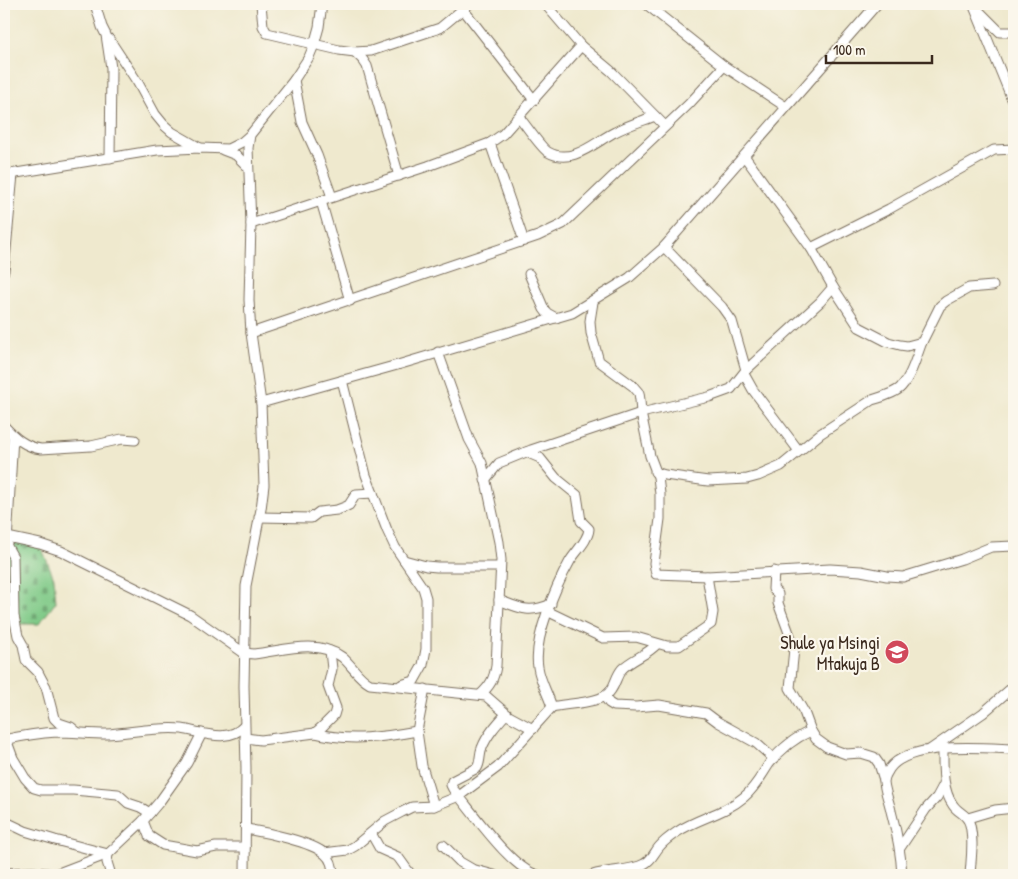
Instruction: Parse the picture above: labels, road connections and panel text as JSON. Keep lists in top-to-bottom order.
{
  "places": {
    "school or university": ["Shule ya Msingi Mtakuja B"]
  },
  "scale_bar": "100 m"
}
